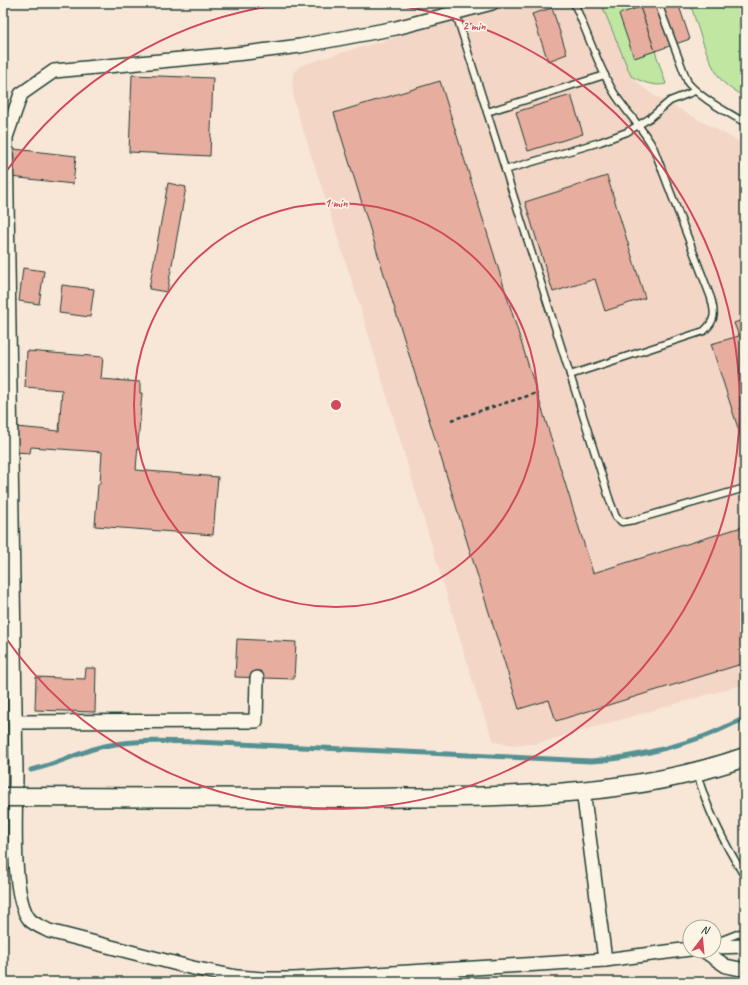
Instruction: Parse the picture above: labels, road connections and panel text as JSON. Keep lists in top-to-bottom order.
{
  "north": "top",
  "rings": ["2 min", "1 min"]
}
